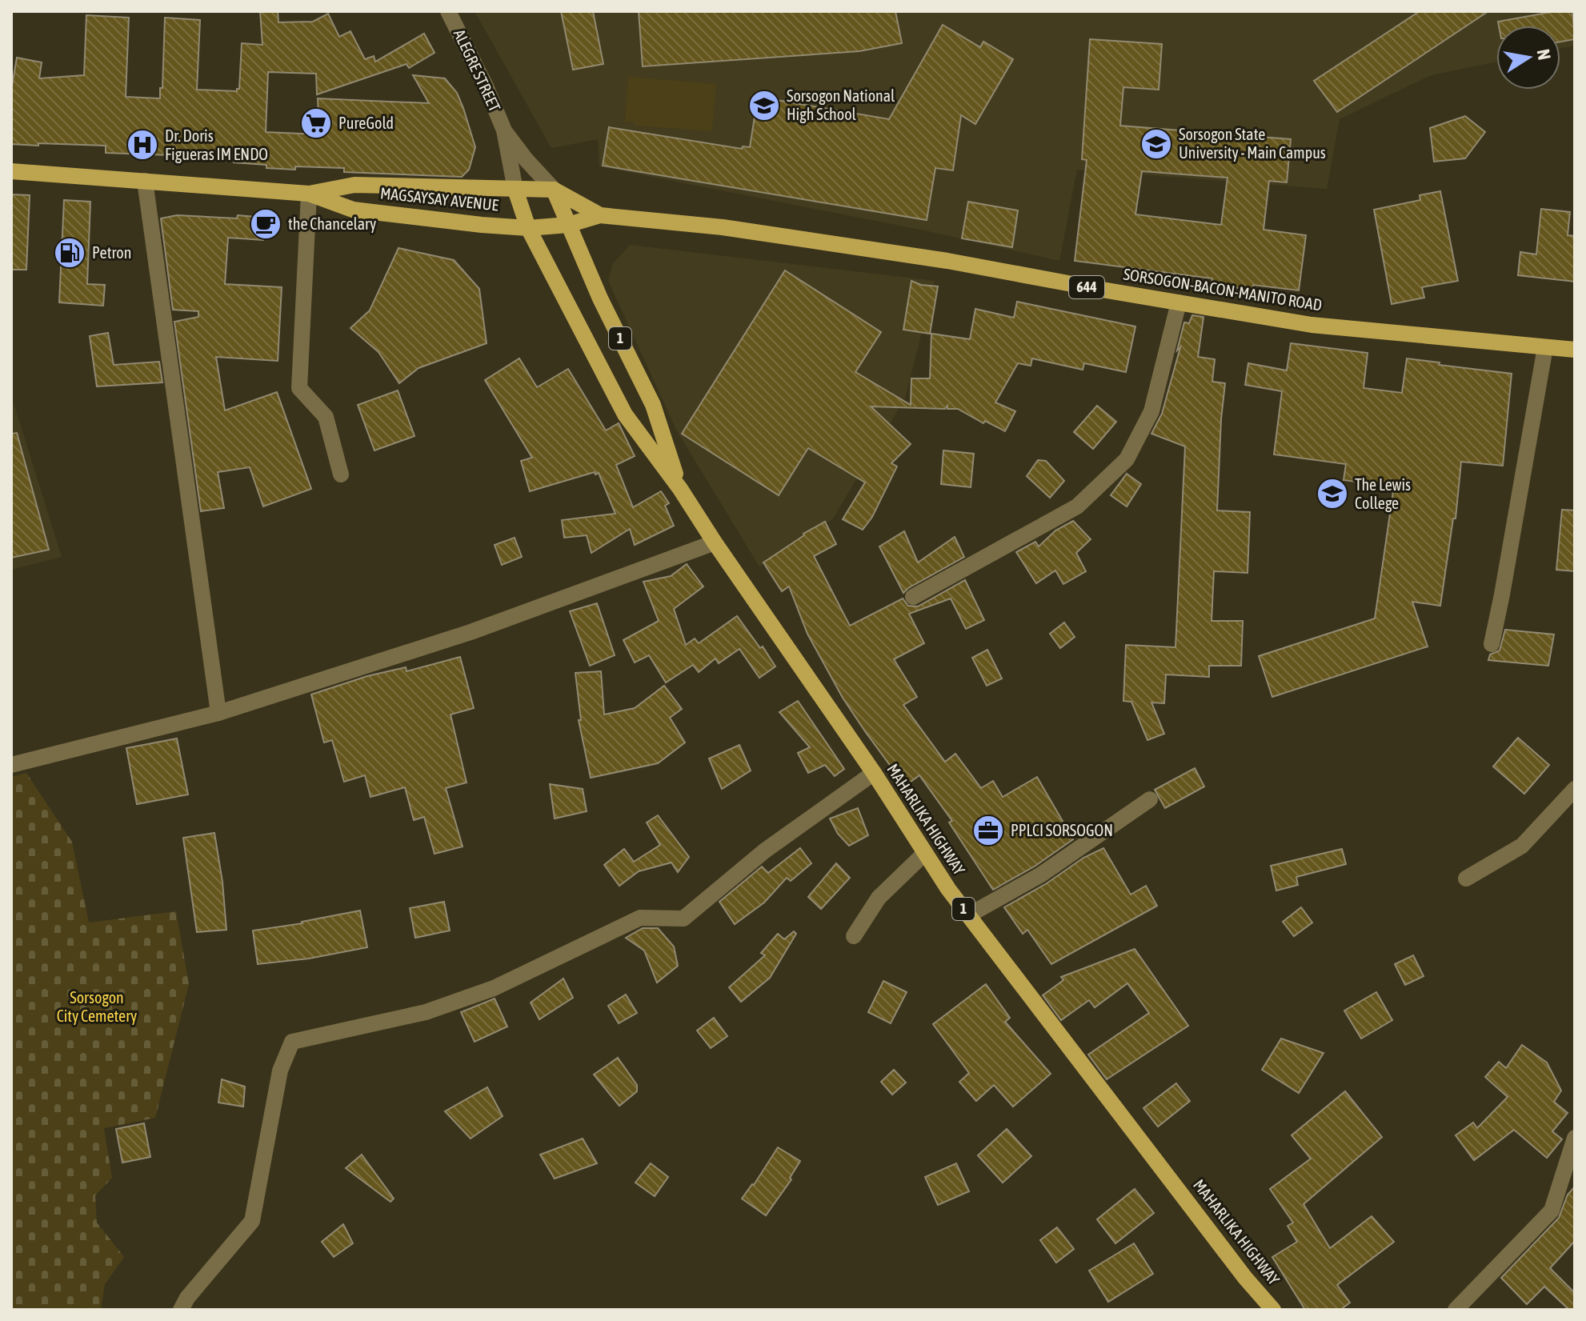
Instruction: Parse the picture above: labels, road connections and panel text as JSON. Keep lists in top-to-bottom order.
{
  "streets": {
    "main road": [
      "MAGSAYSAY AVENUE",
      "644",
      "SORSOGON-BACON-MANITO ROAD",
      "1",
      "MAHARLIKA HIGHWAY"
    ],
    "street": ["ALEGRE STREET"]
  },
  "crossings": [
    ["ALEGRE STREET", "MAGSAYSAY AVENUE"],
    ["ALEGRE STREET", "SORSOGON-BACON-MANITO ROAD"],
    ["ALEGRE STREET", "MAHARLIKA HIGHWAY"],
    ["MAGSAYSAY AVENUE", "SORSOGON-BACON-MANITO ROAD"],
    ["MAGSAYSAY AVENUE", "MAHARLIKA HIGHWAY"],
    ["SORSOGON-BACON-MANITO ROAD", "MAHARLIKA HIGHWAY"]
  ],
  "parks": ["Sorsogon City Cemetery"],
  "places": {
    "school or university": ["Sorsogon National High School", "Sorsogon State University - Main Campus", "The Lewis College"],
    "supermarket": ["PureGold"],
    "hospital": ["Dr. Doris Figueras IM ENDO"],
    "cafe": ["the Chancelary"],
    "fuel station": ["Petron"],
    "office": ["PPLCI SORSOGON"]
  },
  "north": "right"
}
